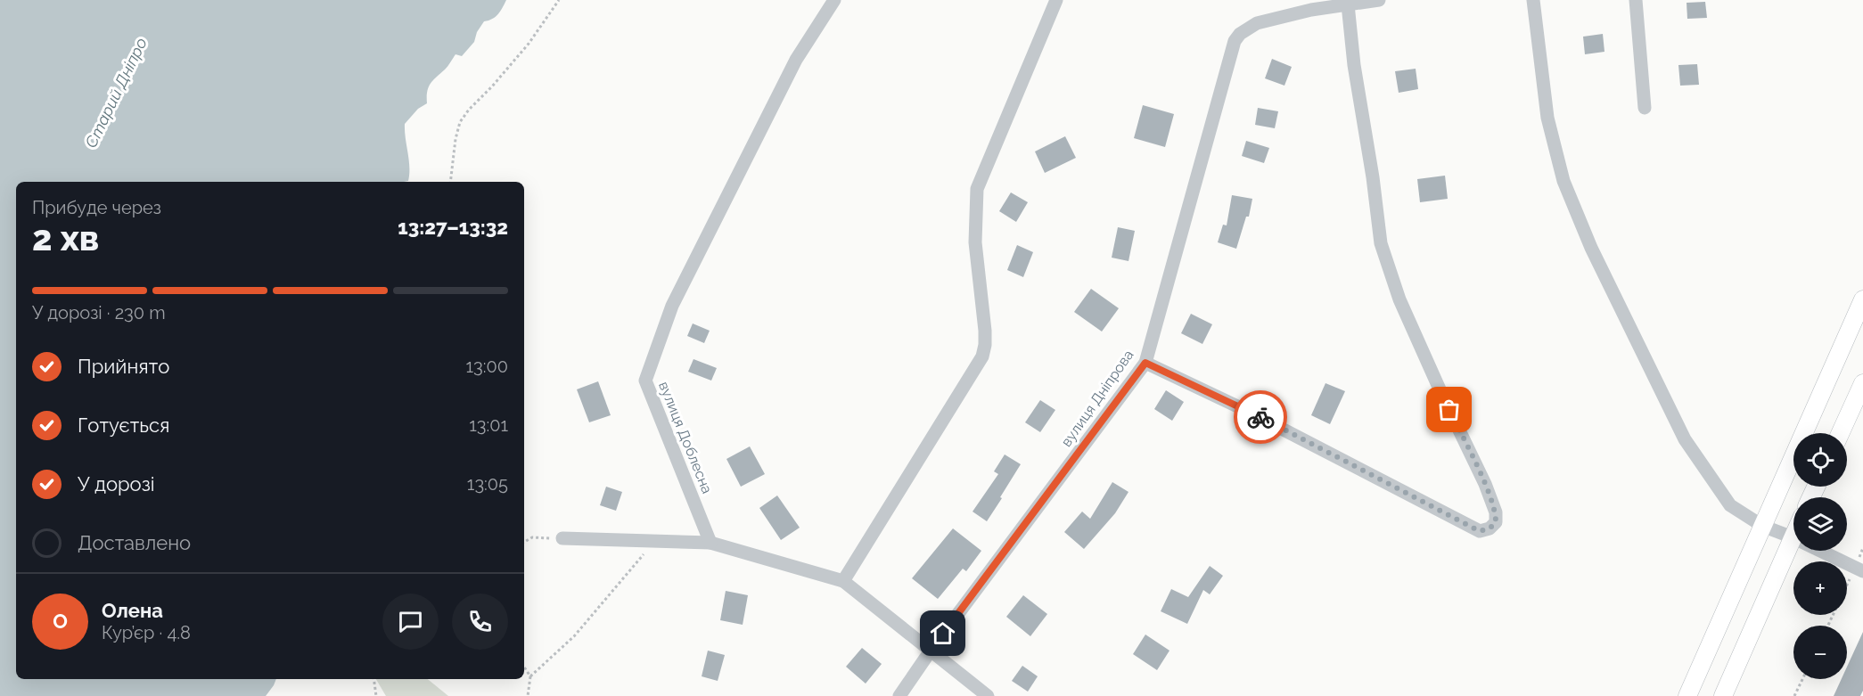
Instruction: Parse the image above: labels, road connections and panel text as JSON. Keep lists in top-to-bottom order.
{
  "streets": {
    "street": ["вулиця Дніпрова", "вулиця Доблесна"]
  },
  "water": ["Старий Дніпро"],
  "page": {
    "heading": ["2 хв", "Прибуде через", "13:27–13:32"],
    "panel": ["Олена", "Кур’єр · 4.8"],
    "bar": "У дорозі · 230 m",
    "list": [
      ["Прийнято", "13:00"],
      ["Готується", "13:01"],
      ["У дорозі", "13:05"],
      "Доставлено"
    ],
    "map_buttons": ["+", "−"],
    "round": "О"
  }
}
